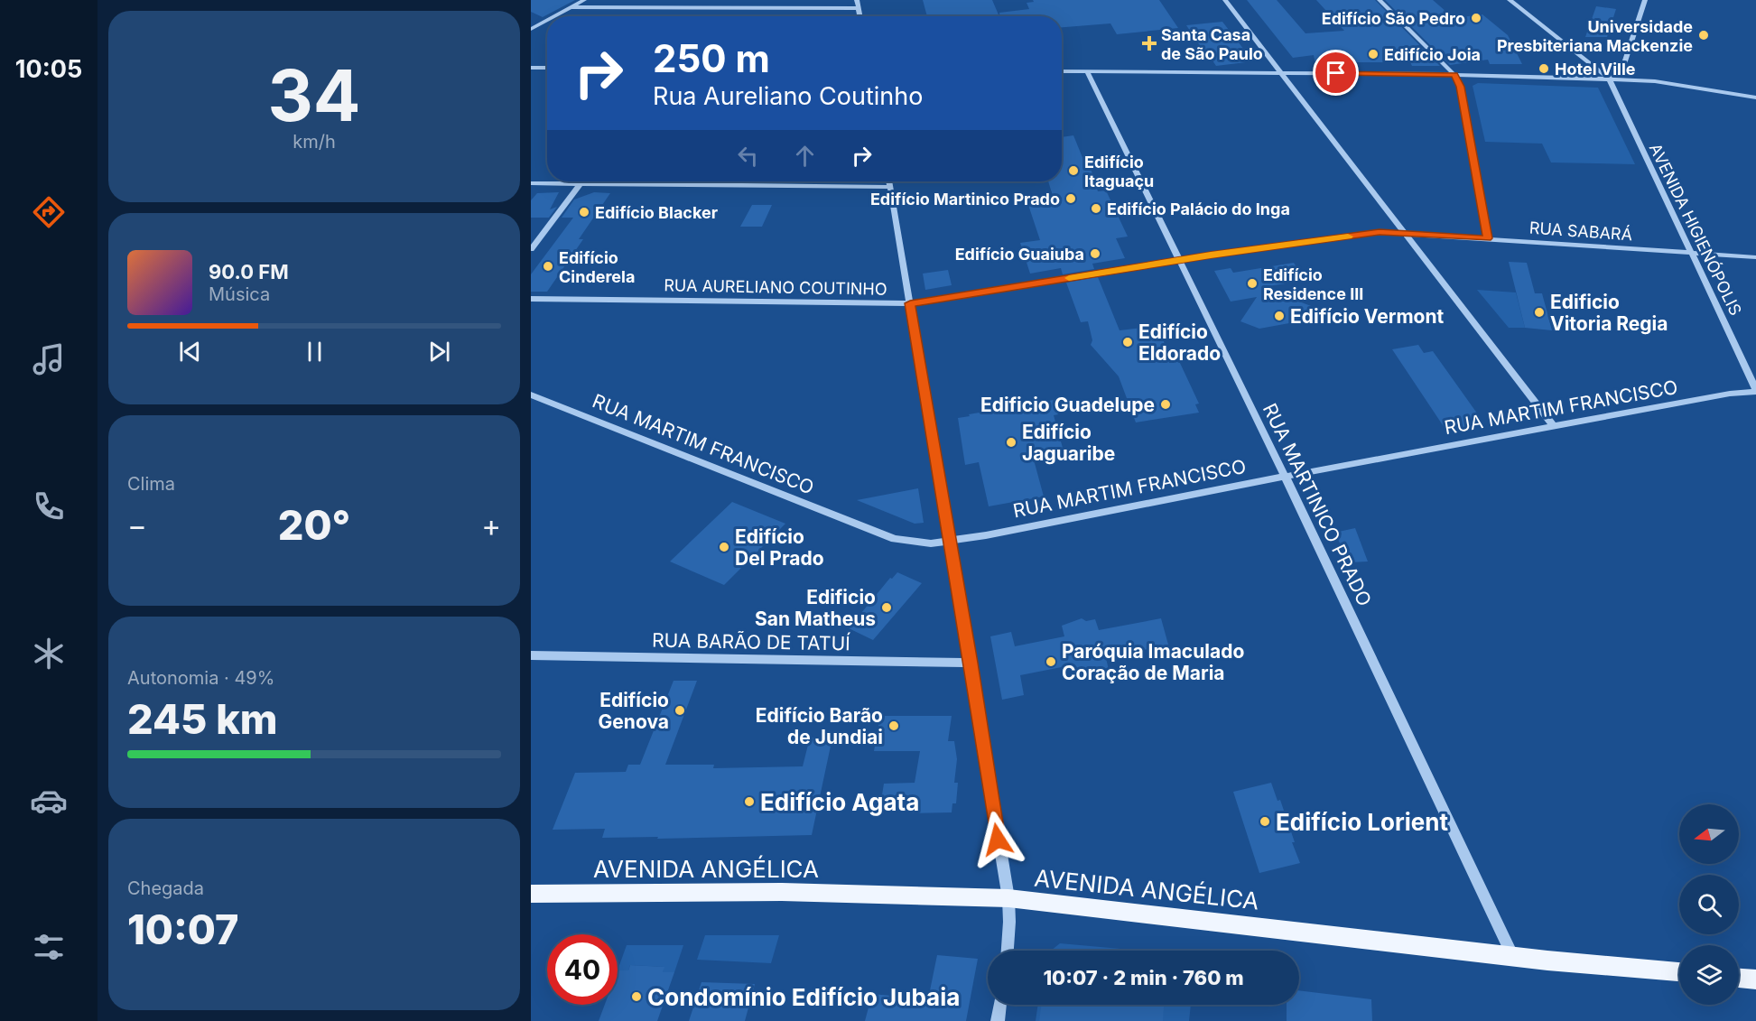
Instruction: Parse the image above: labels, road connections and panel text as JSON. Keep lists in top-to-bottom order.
{
  "streets": {
    "main road": ["AVENIDA ANGÉLICA"],
    "street": [
      "AVENIDA HIGIENÓPOLIS",
      "RUA SABARÁ",
      "RUA AURELIANO COUTINHO",
      "RUA MARTIM FRANCISCO",
      "RUA MARTINICO PRADO",
      "RUA BARÃO DE TATUÍ"
    ]
  },
  "crossings": [
    ["AVENIDA HIGIENÓPOLIS", "RUA SABARÁ"],
    ["AVENIDA HIGIENÓPOLIS", "RUA MARTIM FRANCISCO"],
    ["RUA SABARÁ", "RUA AURELIANO COUTINHO"],
    ["RUA AURELIANO COUTINHO", "RUA MARTINICO PRADO"],
    ["RUA MARTIM FRANCISCO", "RUA MARTINICO PRADO"],
    ["RUA MARTINICO PRADO", "AVENIDA ANGÉLICA"]
  ],
  "places": {
    "other": [
      "Edifício São Pedro",
      "Universidade Presbiteriana Mackenzie",
      "Edifício Joia",
      "Hotel Ville",
      "Edifício Itaguaçu",
      "Edifício Martinico Prado",
      "Edifício Palácio do Inga",
      "Edifício Blacker",
      "Edifício Guaiuba",
      "Edifício Cinderela",
      "Edifício Residence III",
      "Edificio Vitoria Regia",
      "Edifício Vermont",
      "Edifício Eldorado",
      "Edificio Guadelupe",
      "Edifício Jaguaribe",
      "Edifício Del Prado",
      "Edificio San Matheus",
      "Paróquia Imaculado Coração de Maria",
      "Edifício Genova",
      "Edifício Barão de Jundiai",
      "Edifício Agata",
      "Edifício Lorient",
      "Condomínio Edifício Jubaia"
    ],
    "health": ["Santa Casa de São Paulo"]
  },
  "north": "left",
  "page": {
    "tabs": "10:05",
    "tile": [
      ["34", "km/h"],
      "Clima",
      ["Autonomia · 49%", "245 km"],
      ["Chegada", "10:07"]
    ],
    "turn": ["250 m", "Rua Aureliano Coutinho"],
    "song": ["90.0 FM", "Música"],
    "heat": ["−", "20°", "+"],
    "limit": "40",
    "trip": "10:07 · 2 min · 760 m"
  }
}
